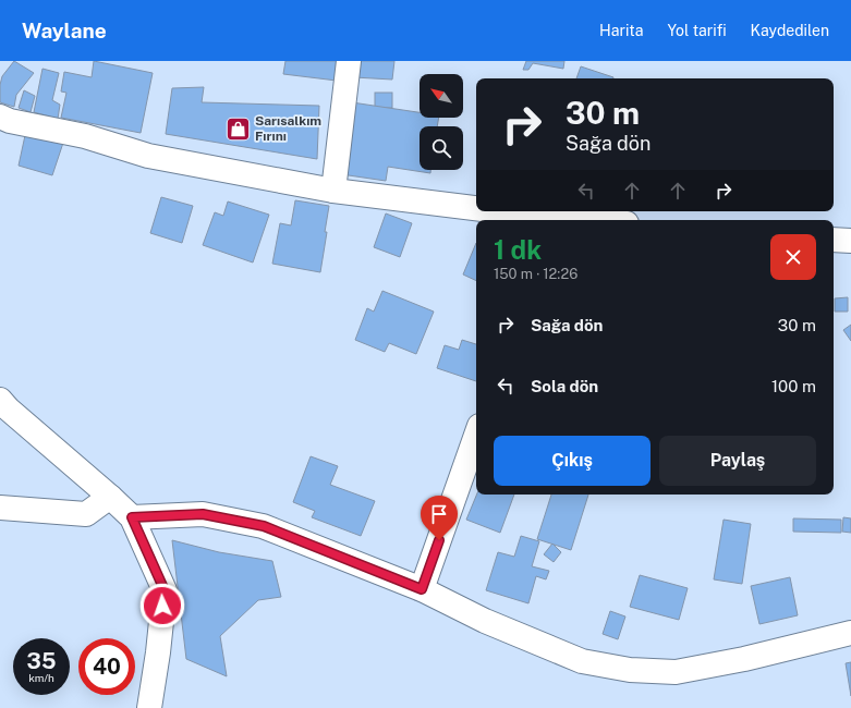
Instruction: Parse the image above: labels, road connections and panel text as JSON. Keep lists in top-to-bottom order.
{
  "places": {
    "shop": ["Sarısalkım Fırını"]
  },
  "north": "top left",
  "page": {
    "header": "Waylane",
    "nav": ["Harita", "Yol tarifi", "Kaydedilen"],
    "turn": ["30 m", "Sağa dön"],
    "heading": ["1 dk", "150 m · 12:26"],
    "list": [
      {
        "name": "Sağa dön",
        "value": "30 m"
      },
      {
        "name": "Sola dön",
        "value": "100 m"
      }
    ],
    "buttons": ["Çıkış", "Paylaş"],
    "speed": "35 km/h",
    "limit": "40"
  }
}
